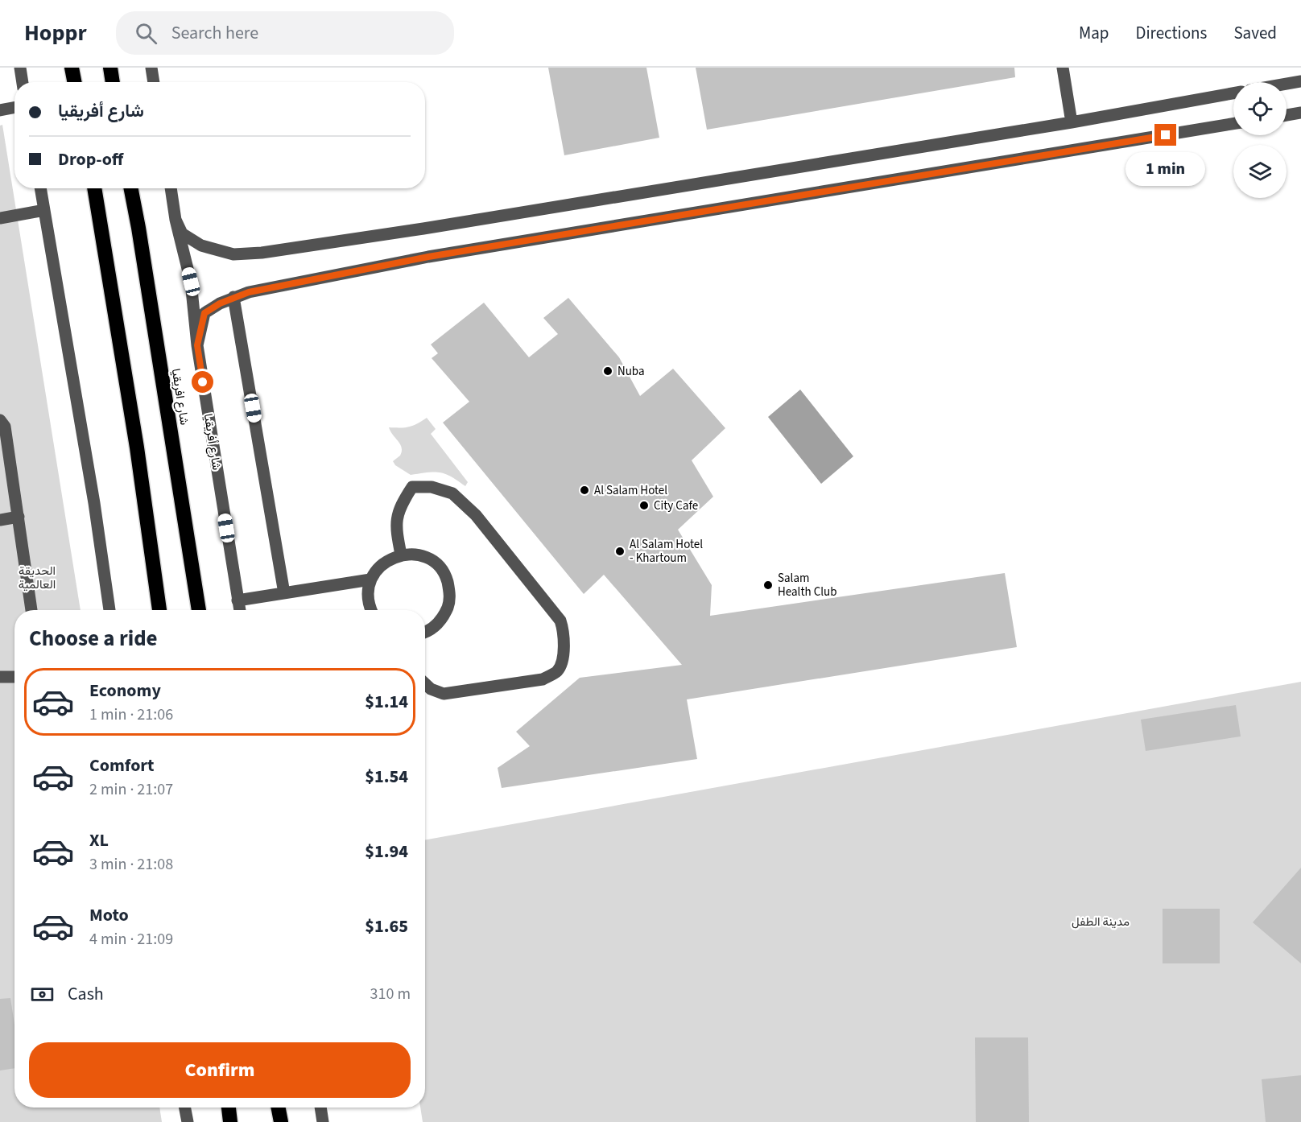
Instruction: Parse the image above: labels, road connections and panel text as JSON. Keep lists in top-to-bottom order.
{
  "streets": {
    "highway": ["شارع افريقيا"],
    "street": ["شارع أفريقيا"]
  },
  "parks": ["الحديقة العالمية", "مدينة الطفل"],
  "places": [
    "Nuba",
    "Al Salam Hotel",
    "City Cafe",
    "Al Salam Hotel - Khartoum",
    "Salam Health Club"
  ],
  "page": {
    "header": "Hoppr",
    "search": "Search here",
    "nav": ["Map", "Directions", "Saved"],
    "banner": ["شارع أفريقيا", "Drop-off"],
    "bubble": "1 min",
    "heading": "Choose a ride",
    "list": [
      {
        "name": "Economy",
        "note": "1 min · 21:06",
        "value": "$1.14"
      },
      {
        "name": "Comfort",
        "note": "2 min · 21:07",
        "value": "$1.54"
      },
      {
        "name": "XL",
        "note": "3 min · 21:08",
        "value": "$1.94"
      },
      {
        "name": "Moto",
        "note": "4 min · 21:09",
        "value": "$1.65"
      }
    ],
    "pay": ["Cash", "310 m"],
    "buttons": "Confirm"
  }
}
